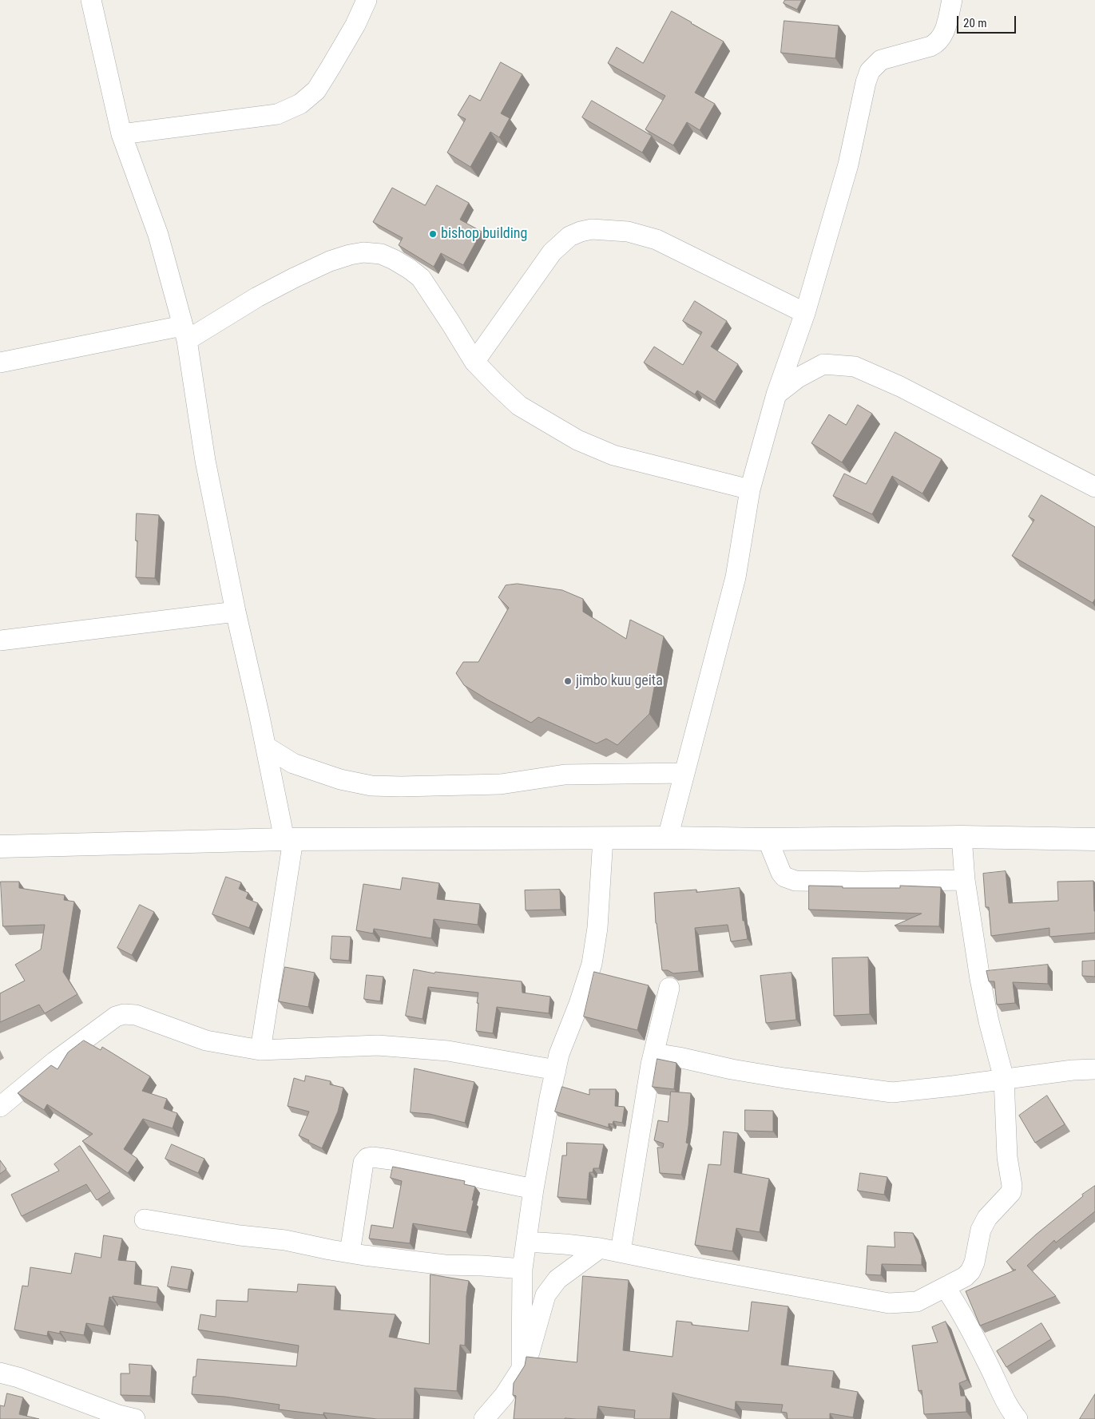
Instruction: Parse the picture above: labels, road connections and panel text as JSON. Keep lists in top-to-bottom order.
{
  "places": ["bishop building", "jimbo kuu geita"],
  "scale_bar": "20 m"
}
